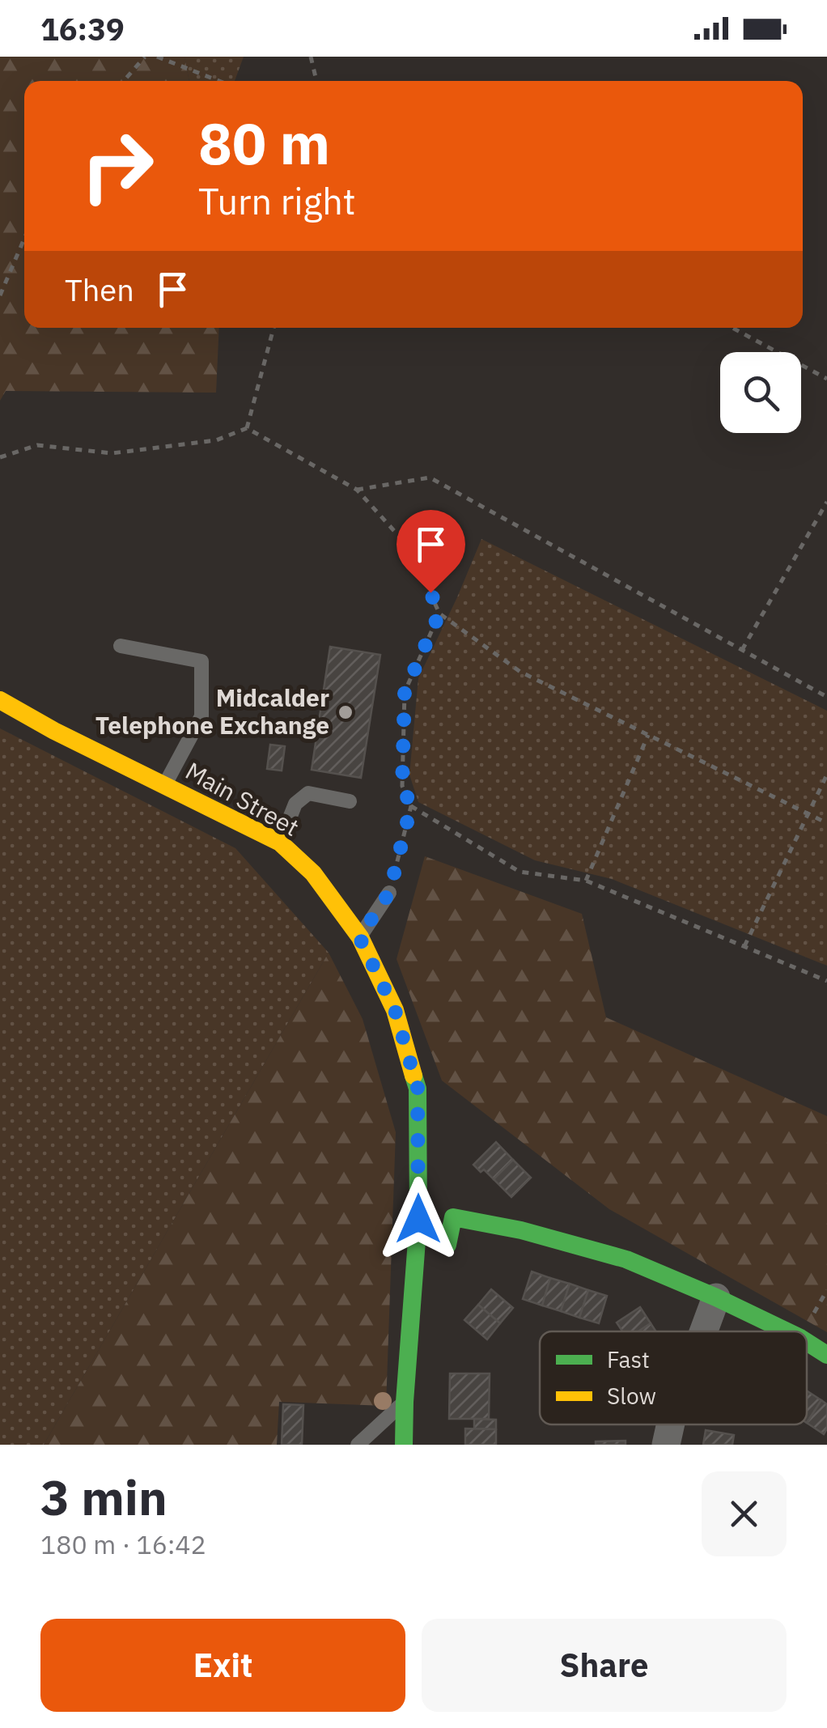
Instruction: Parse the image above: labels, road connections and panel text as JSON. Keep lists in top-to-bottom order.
{
  "streets": {
    "main road": ["Main Street"]
  },
  "places": ["Midcalder Telephone Exchange"],
  "legend": ["Fast", "Slow"],
  "page": {
    "status": "16:39",
    "turn": ["80 m", "Turn right"],
    "then": "Then",
    "heading": ["3 min", "180 m · 16:42"],
    "buttons": ["Exit", "Share"]
  }
}
